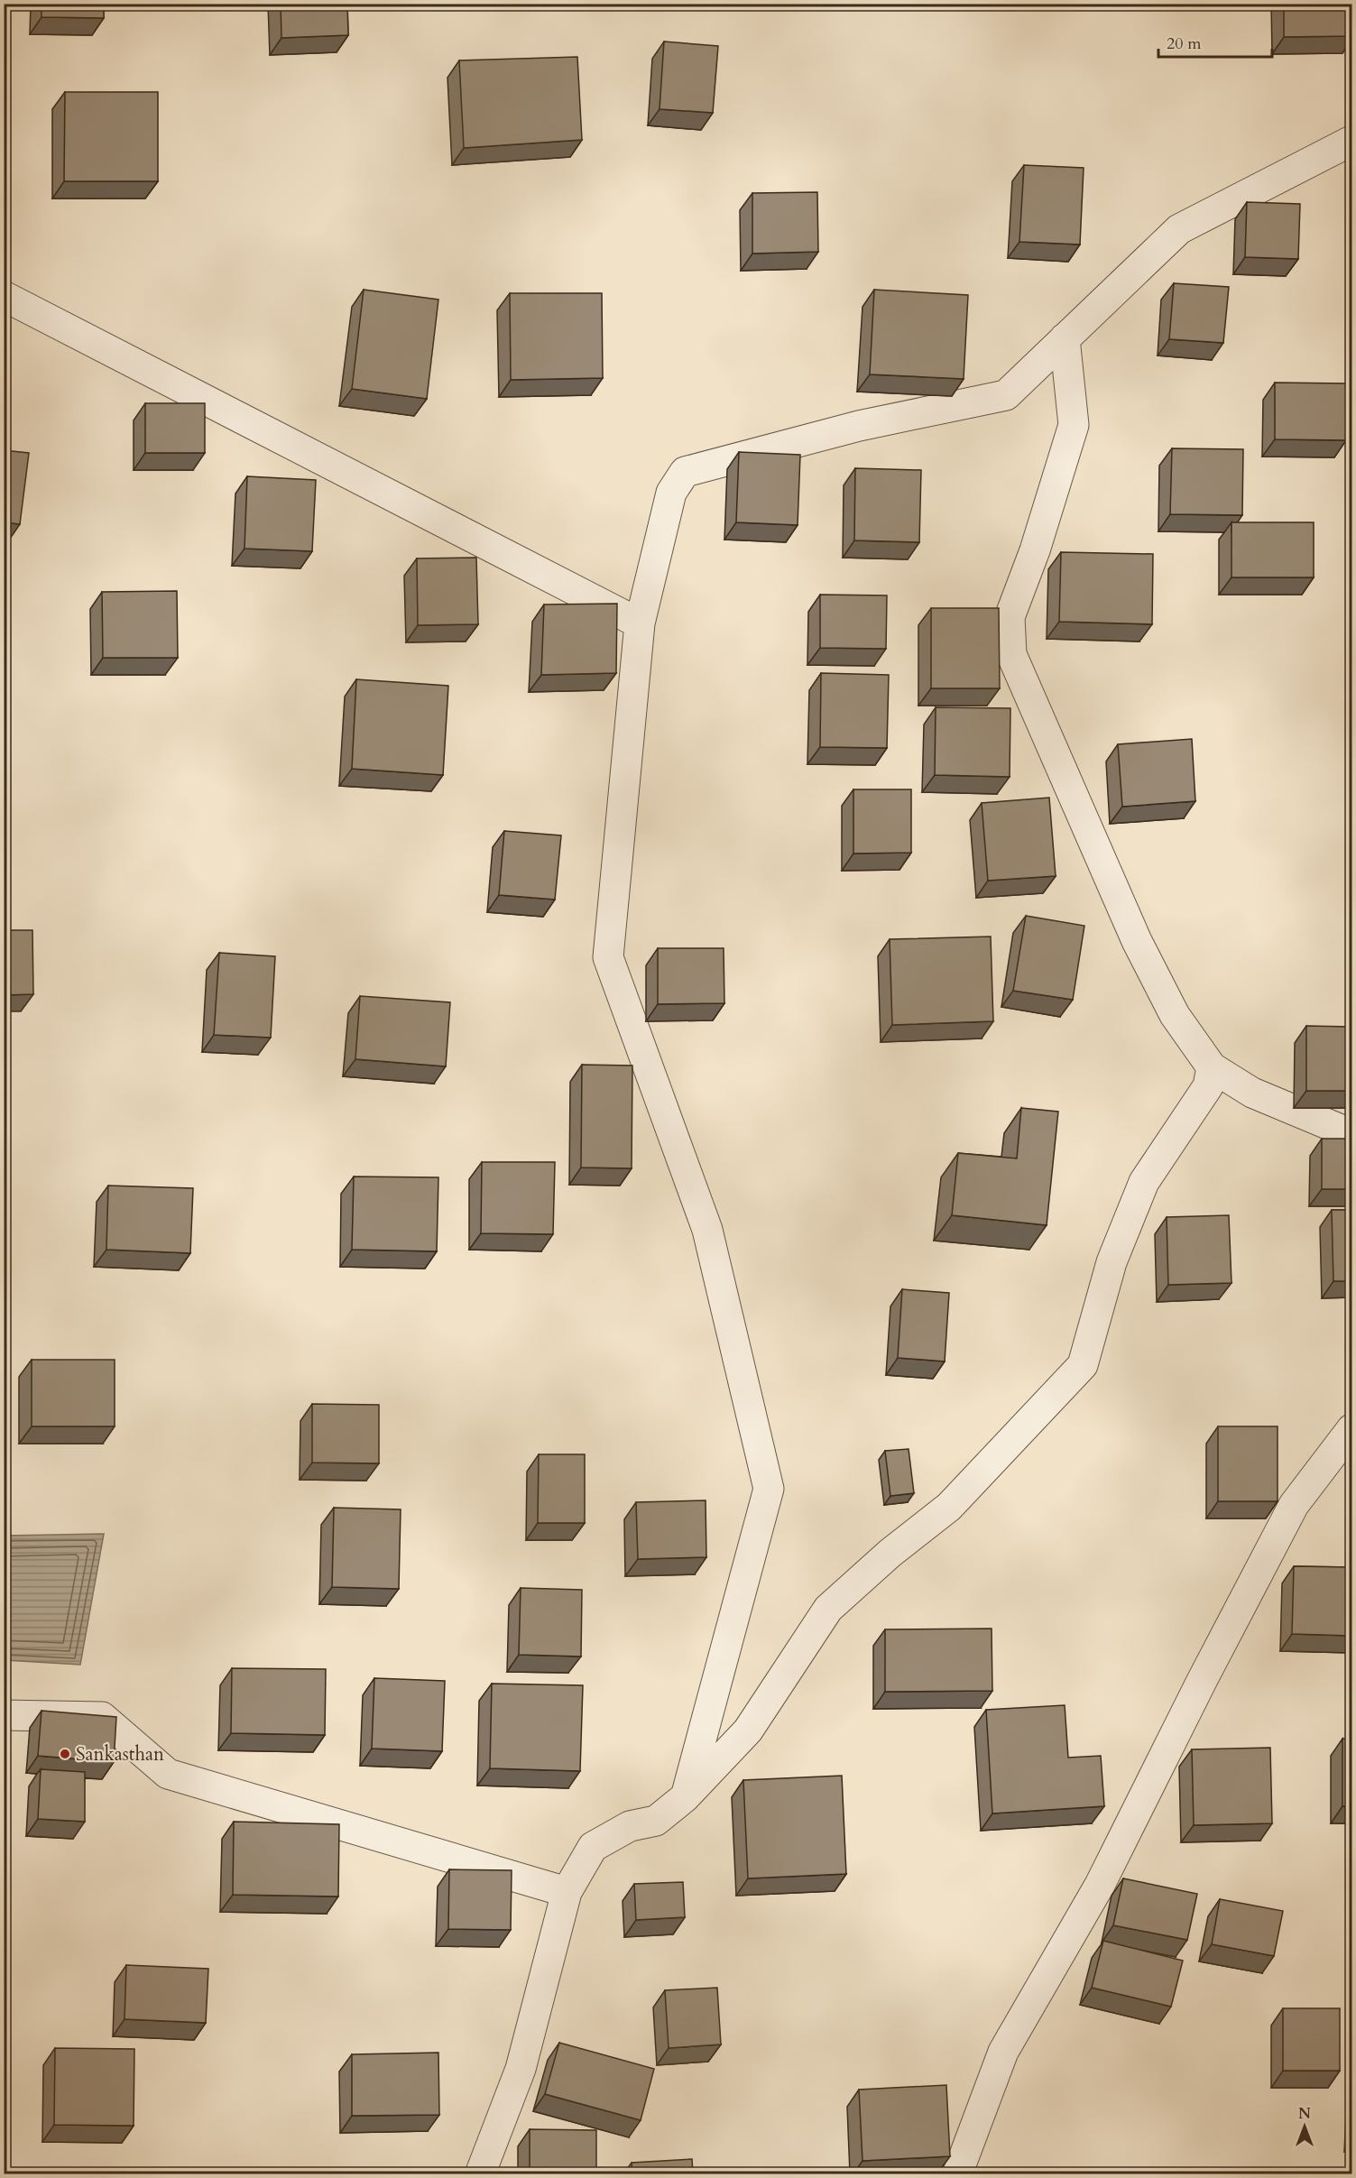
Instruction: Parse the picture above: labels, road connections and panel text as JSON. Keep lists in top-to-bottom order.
{
  "places": ["Sankasthan"],
  "scale_bar": "20 m",
  "north": "top"
}
